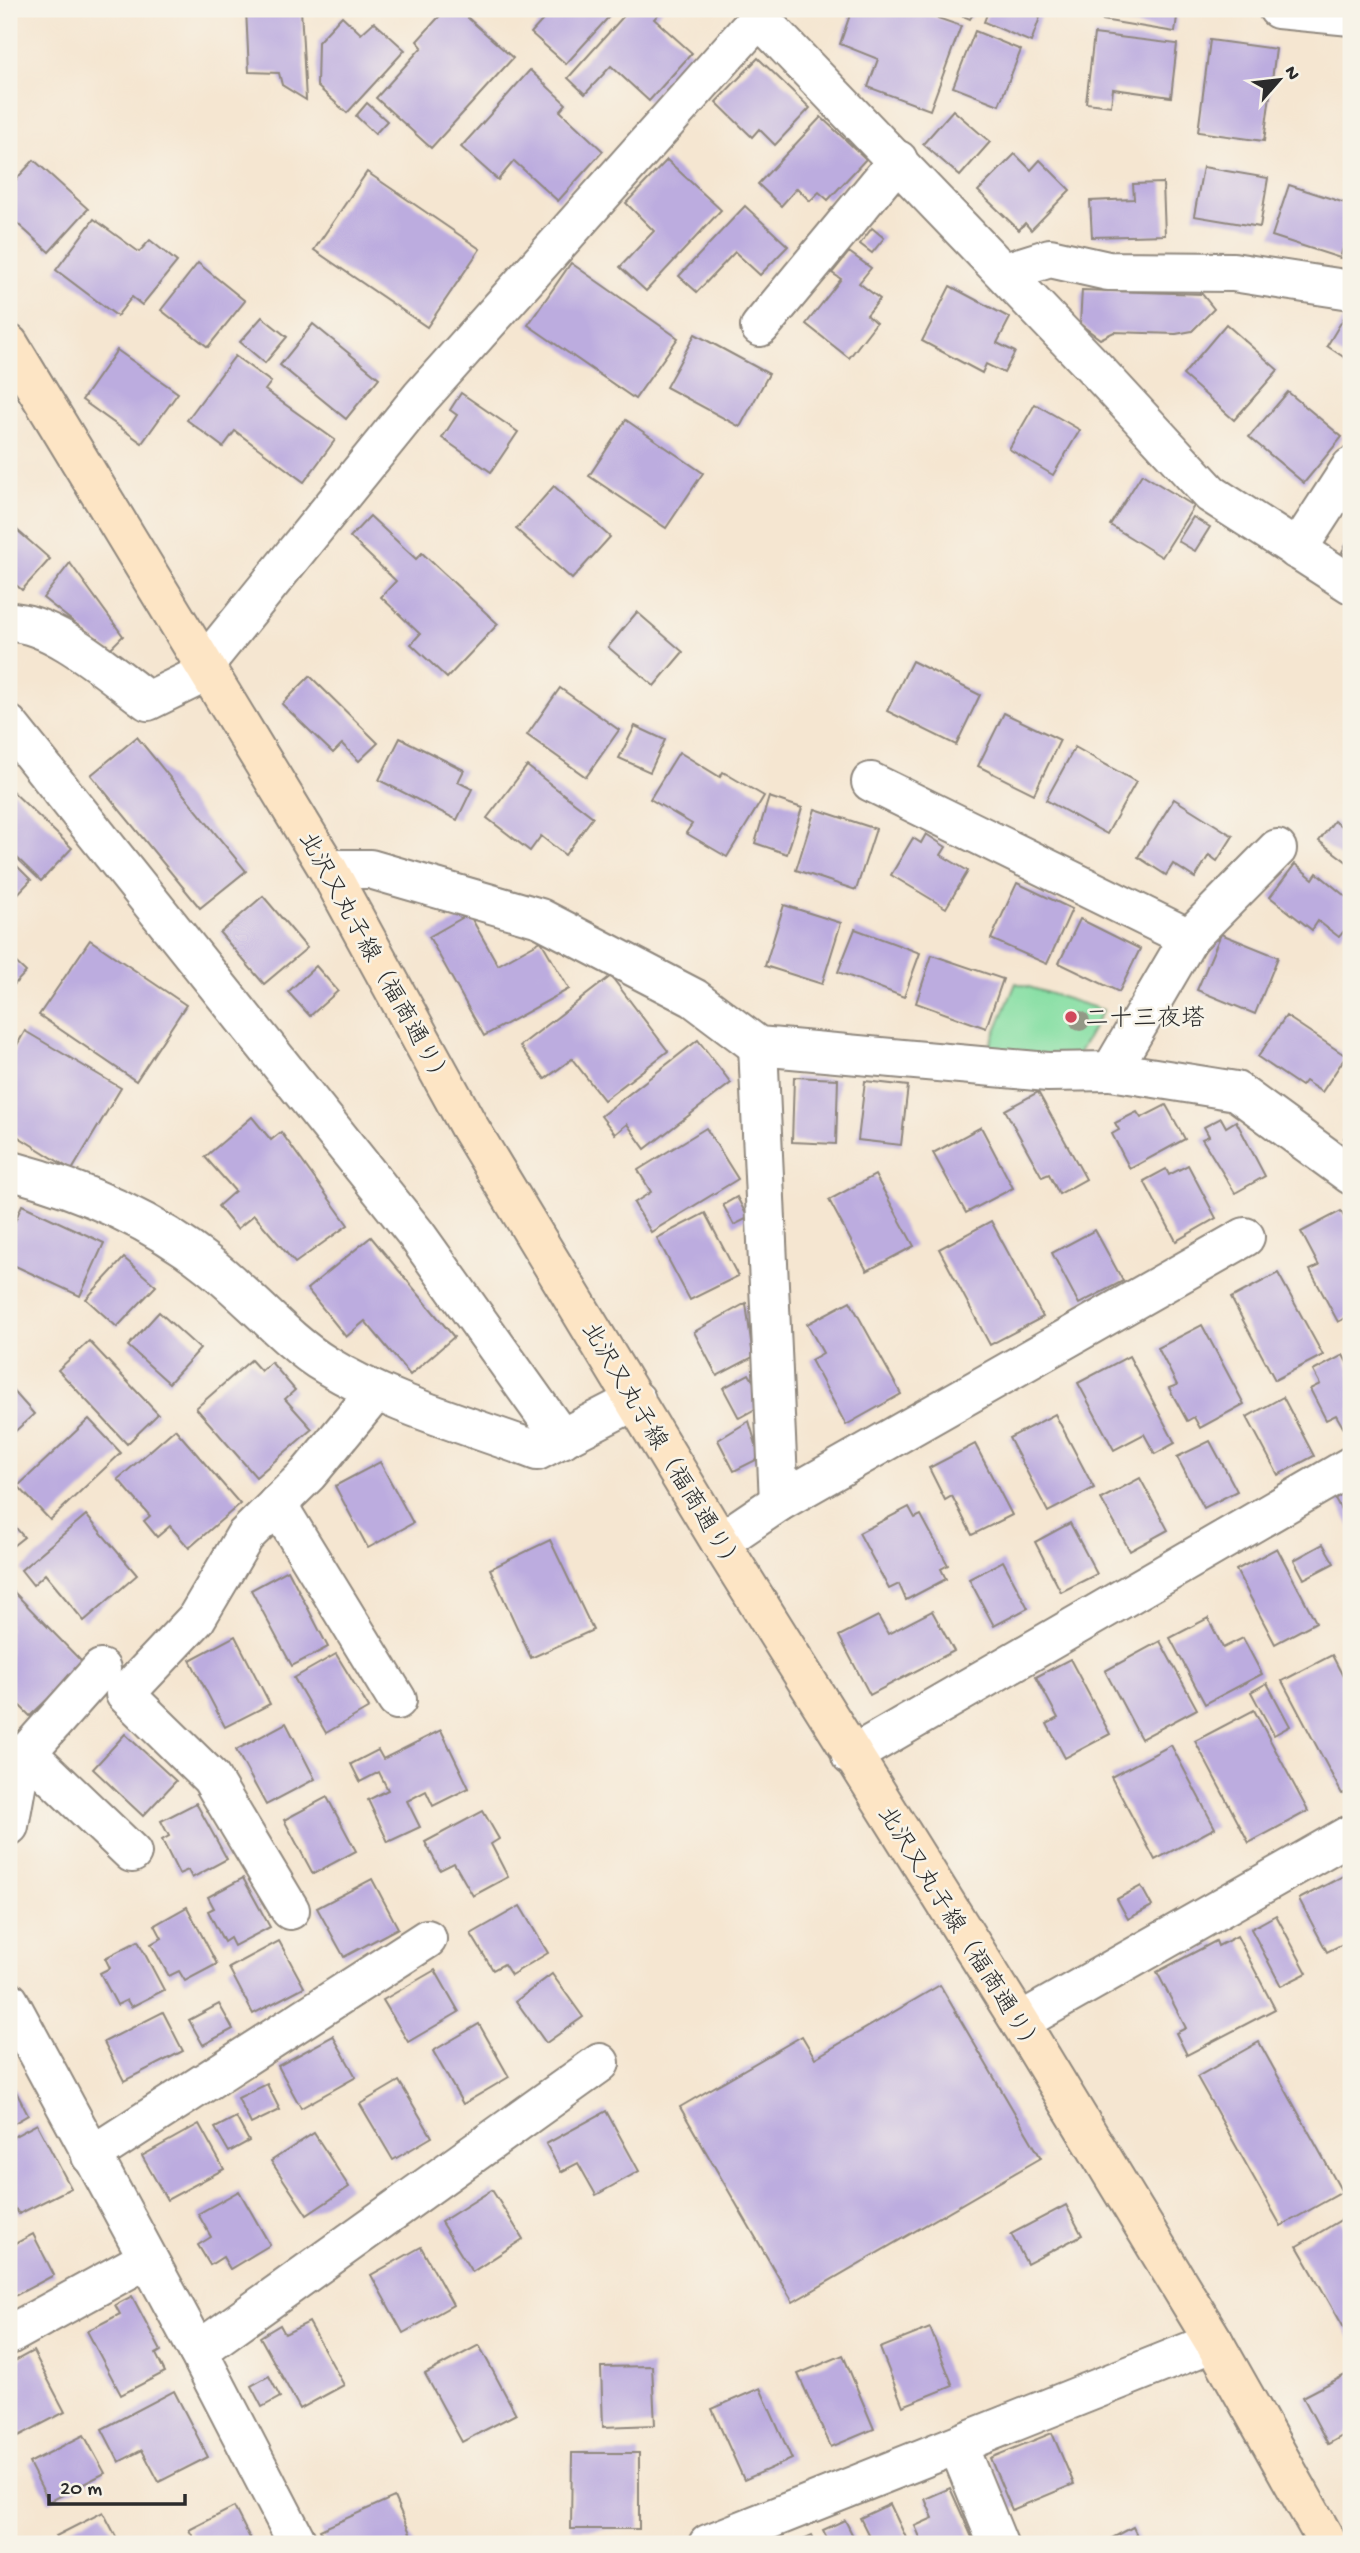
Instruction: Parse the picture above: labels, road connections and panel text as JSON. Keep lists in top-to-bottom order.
{
  "streets": {
    "street": ["北沢又丸子線（福商通り）"]
  },
  "places": ["二十三夜塔"],
  "scale_bar": "20 m",
  "north": "top right"
}
